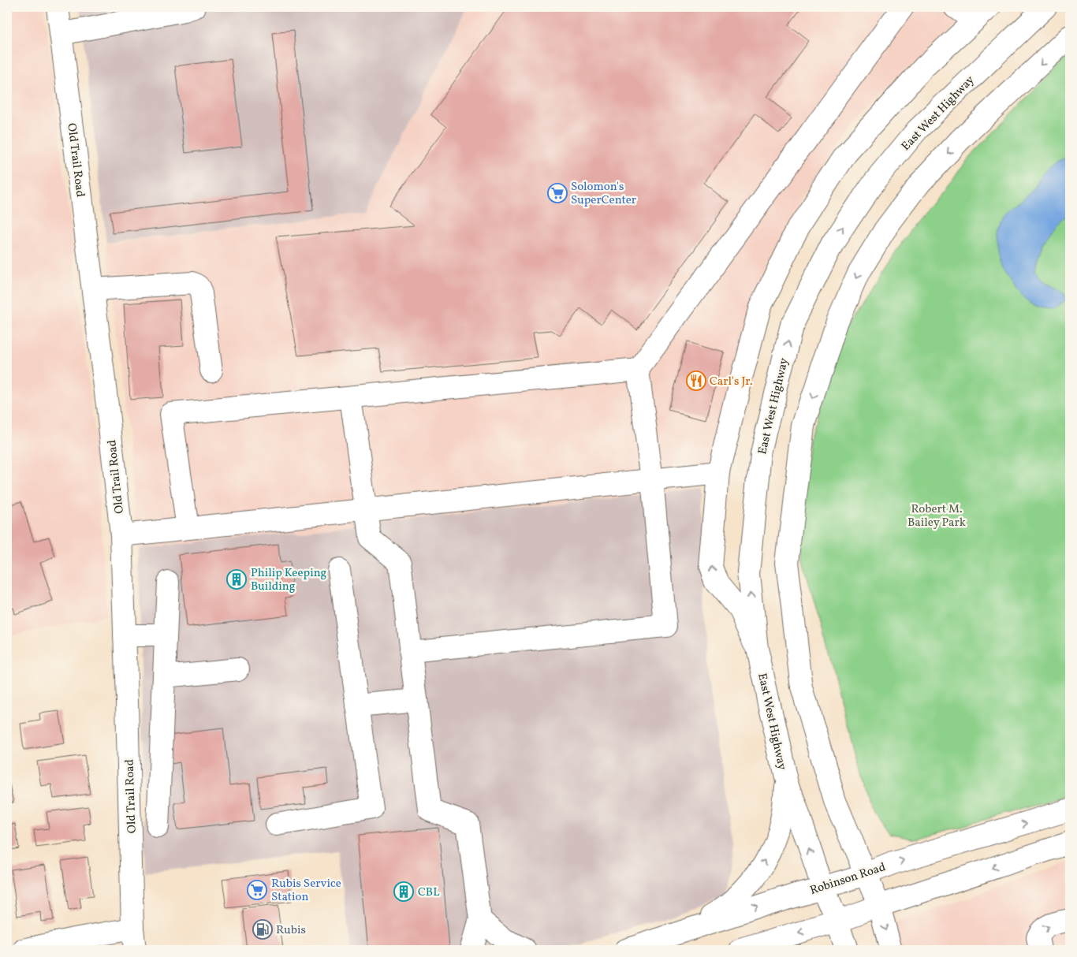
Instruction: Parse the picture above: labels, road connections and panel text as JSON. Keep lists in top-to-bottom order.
{
  "streets": {
    "main road": ["East West Highway", "Old Trail Road", "Robinson Road"]
  },
  "crossings": [
    ["East West Highway", "Robinson Road"]
  ],
  "parks": ["Robert M. Bailey Park"],
  "places": {
    "supermarket": ["Solomon's SuperCenter", "Rubis Service Station"],
    "restaurant": ["Carl's Jr."],
    "building": ["Philip Keeping Building", "CBL"],
    "fuel station": ["Rubis"]
  }
}
